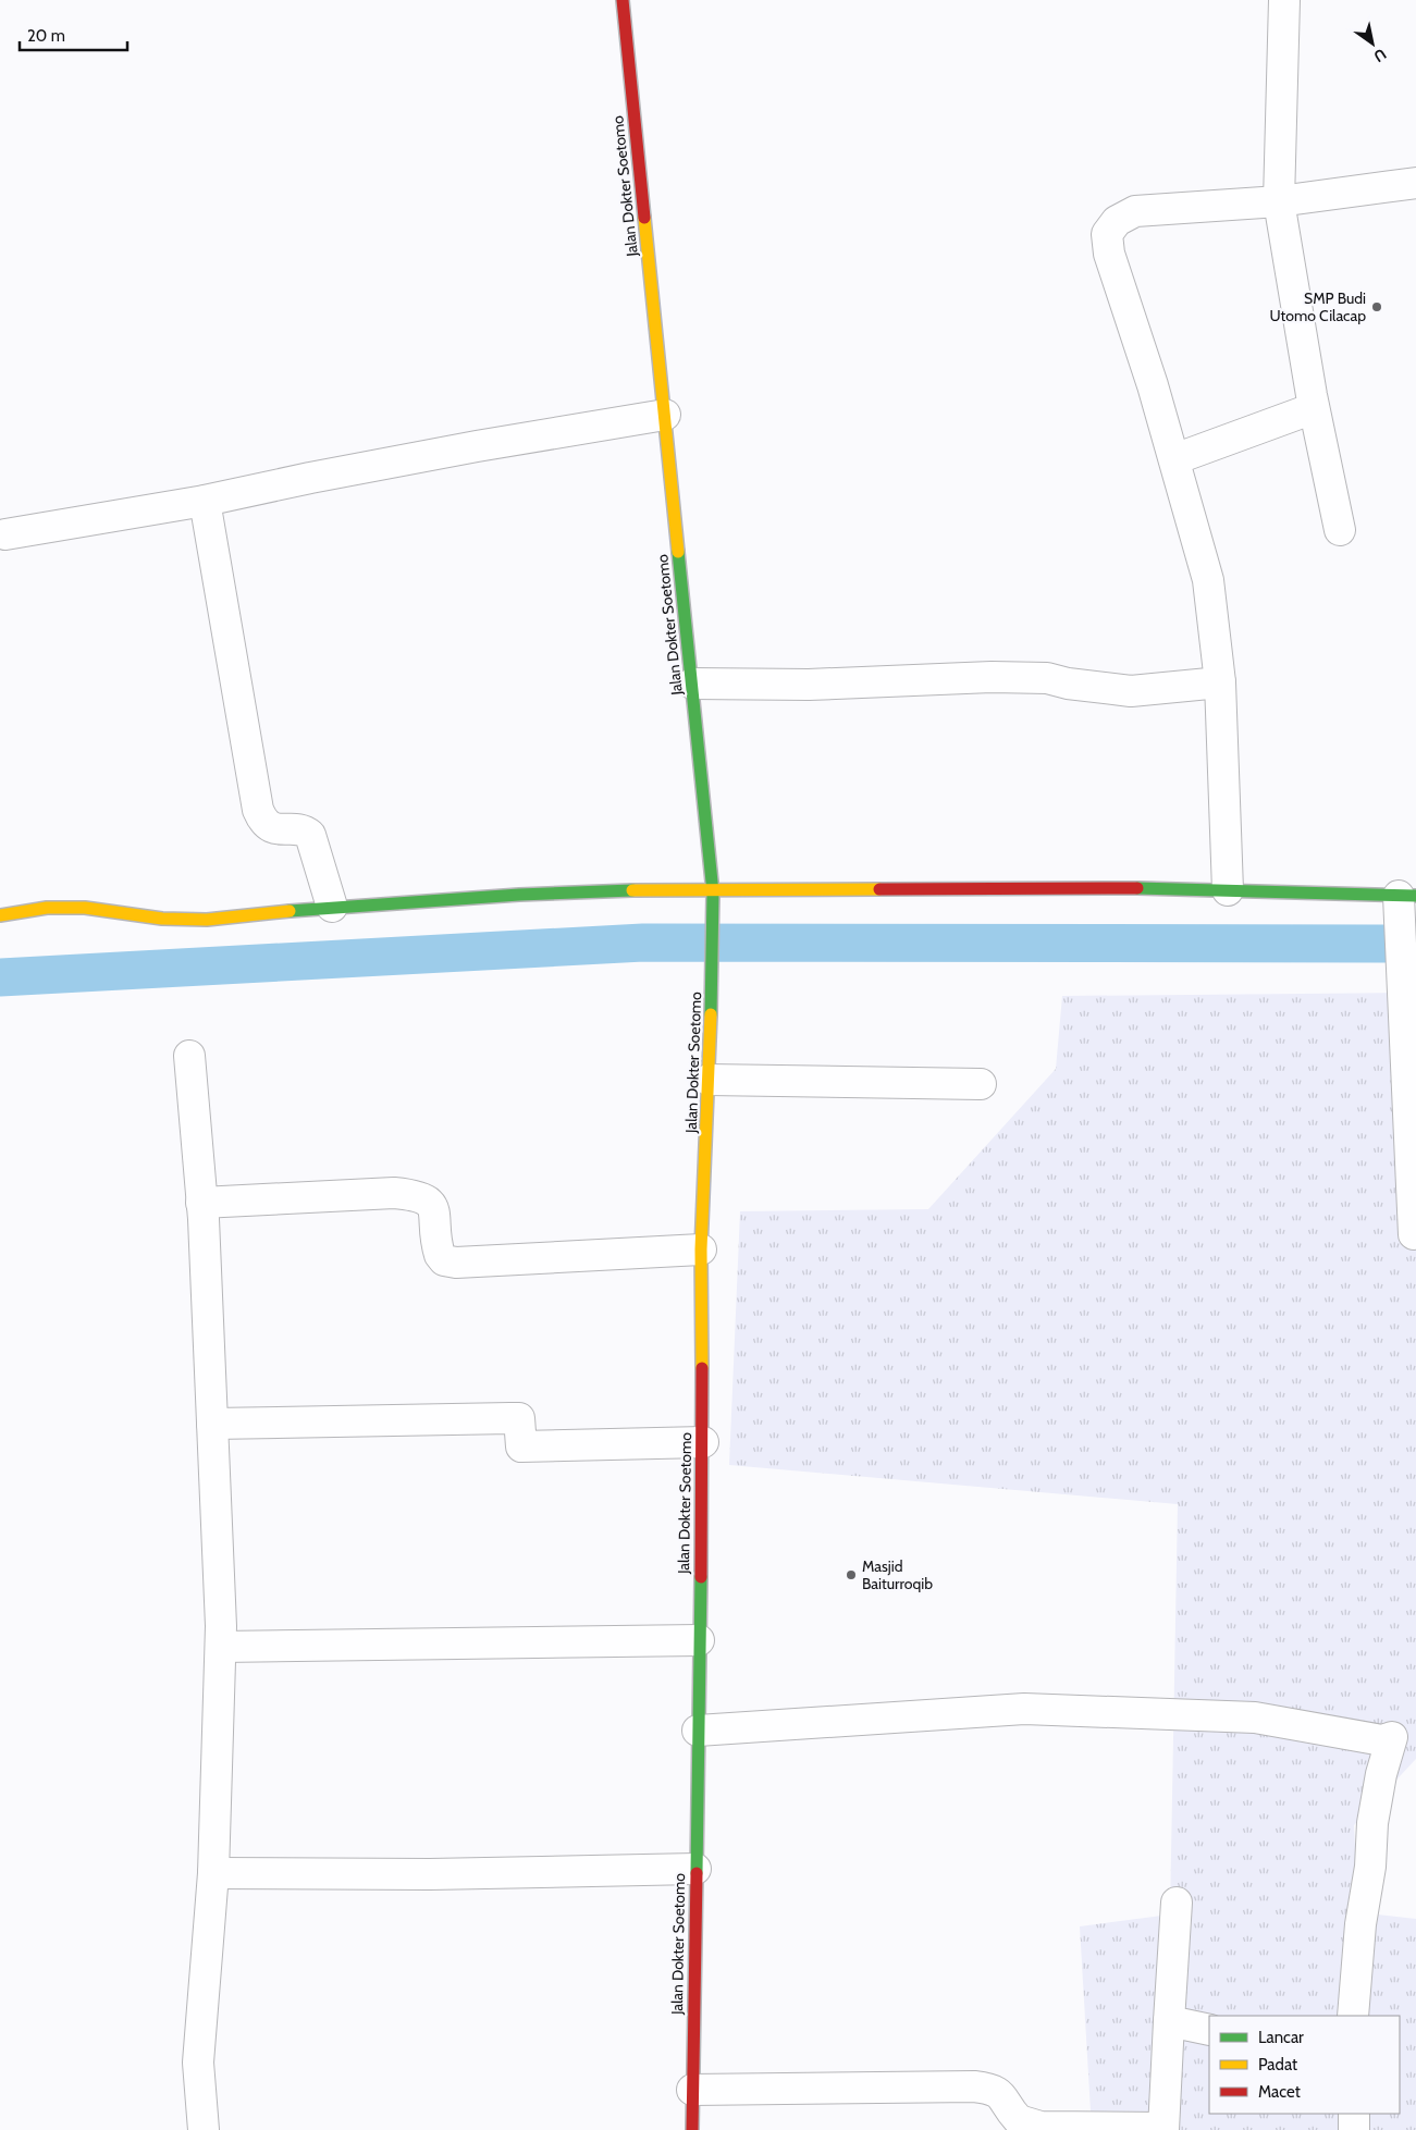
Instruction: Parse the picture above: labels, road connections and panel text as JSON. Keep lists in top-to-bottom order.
{
  "streets": {
    "street": ["Jalan Dokter Soetomo"]
  },
  "places": ["SMP Budi Utomo Cilacap", "Masjid Baiturroqib"],
  "legend": ["Lancar", "Padat", "Macet"],
  "scale_bar": "20 m",
  "north": "bottom right"
}
